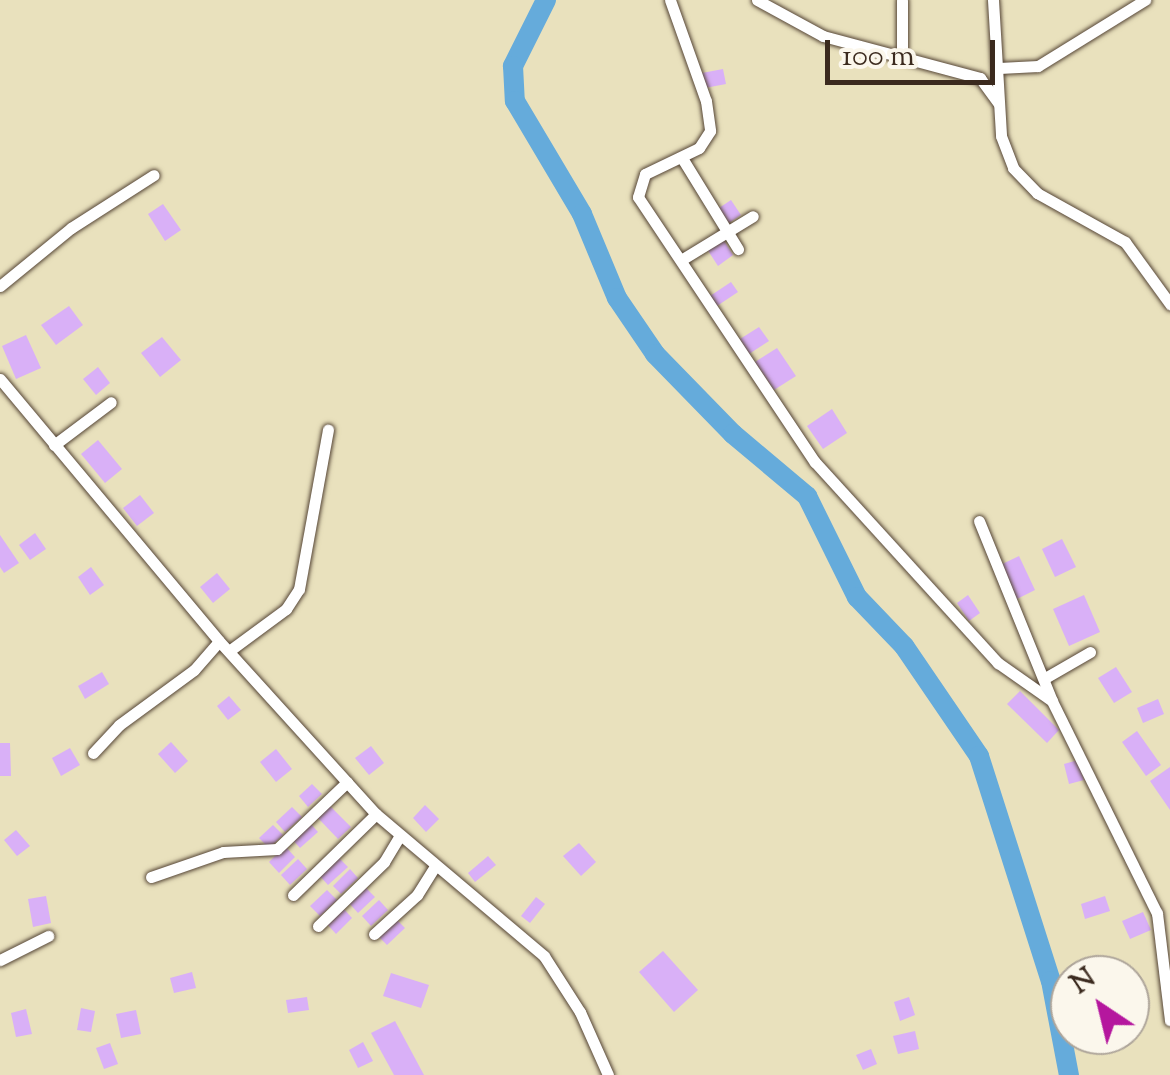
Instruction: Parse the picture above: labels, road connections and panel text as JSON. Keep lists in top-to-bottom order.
{
  "scale_bar": "100 m",
  "north": "top left"
}
